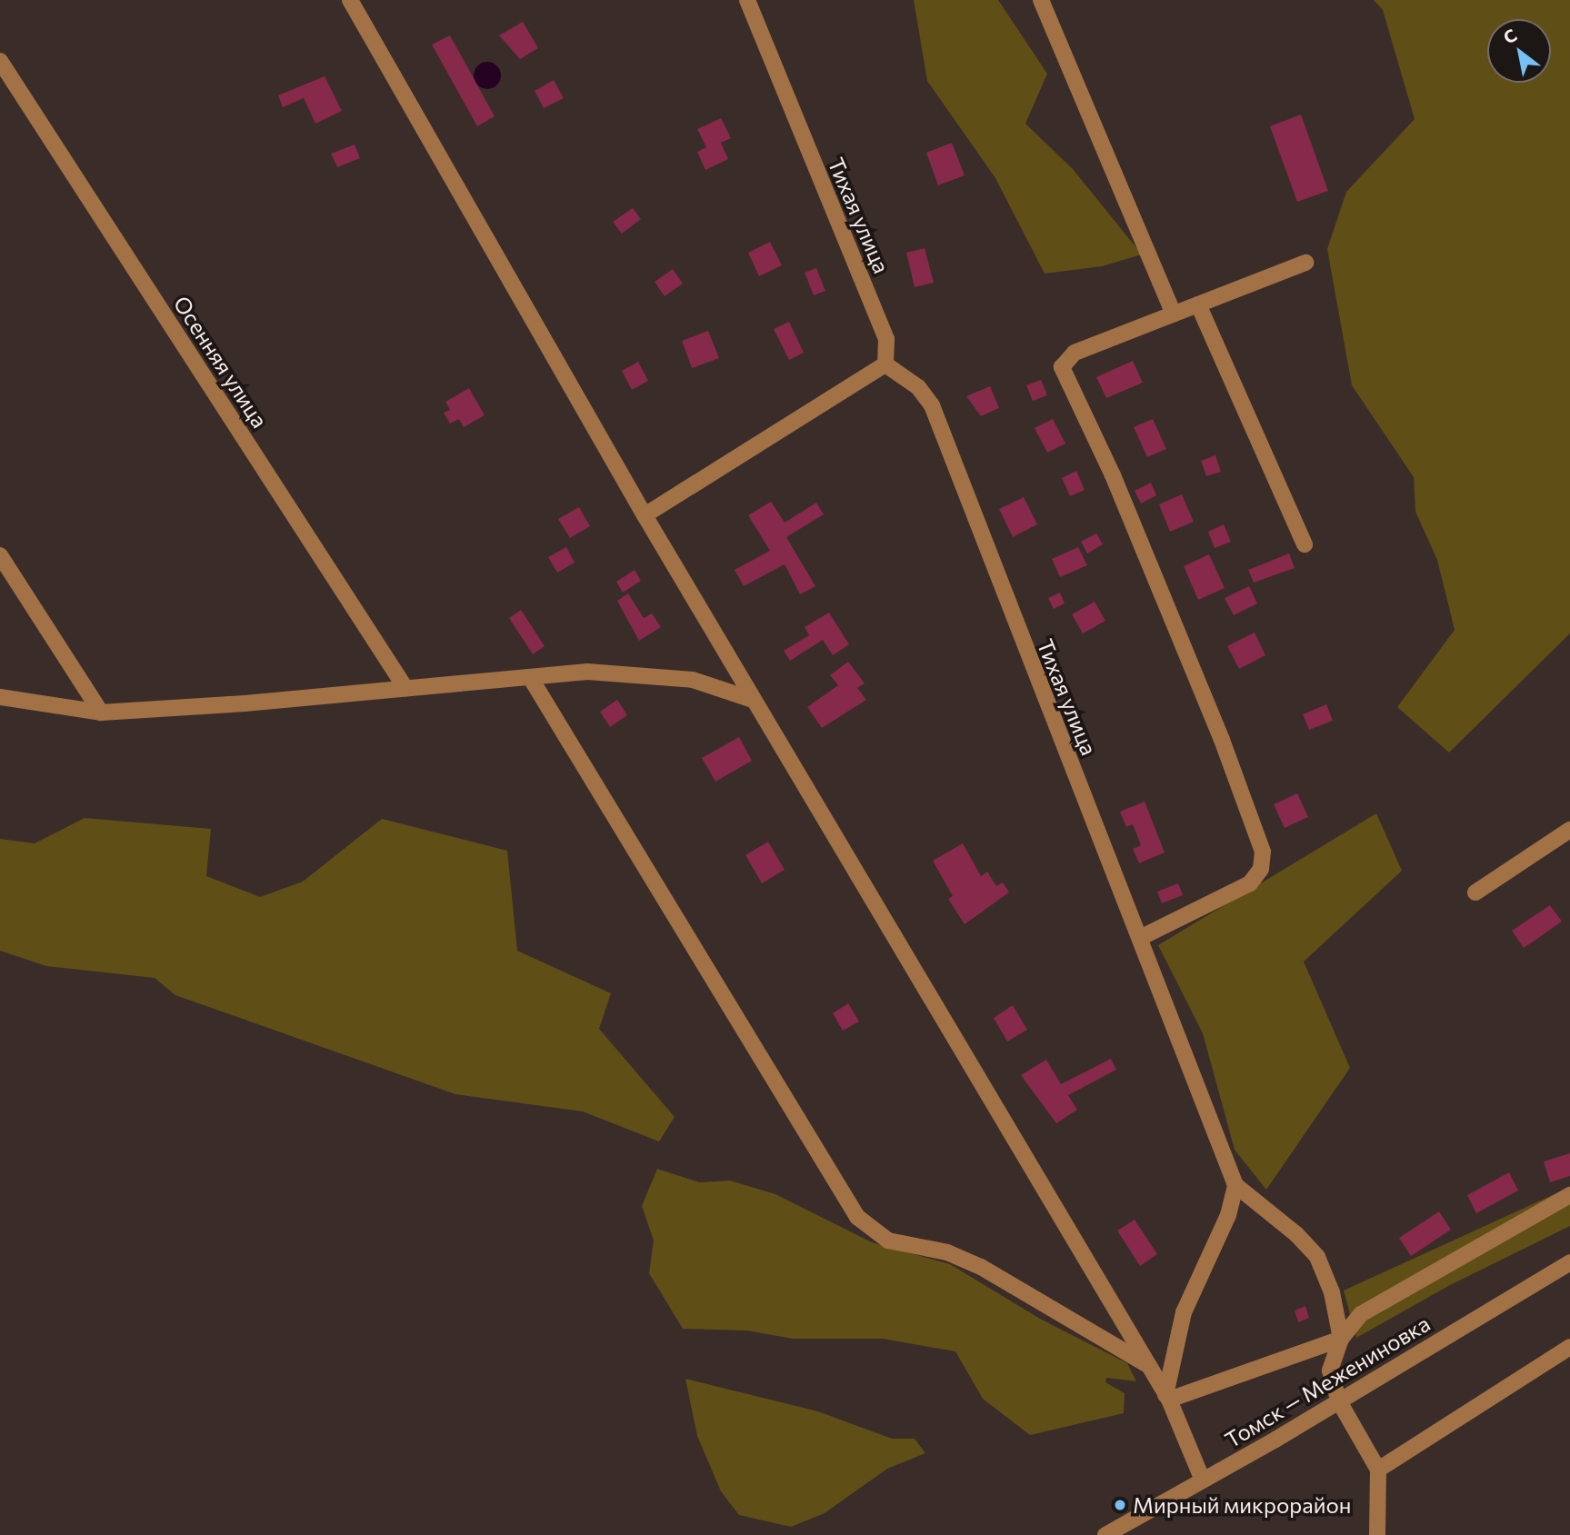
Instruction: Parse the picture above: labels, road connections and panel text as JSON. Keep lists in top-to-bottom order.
{
  "streets": {
    "street": ["Тихая улица", "Осенняя улица", "Томск — Межениновка"]
  },
  "places": ["Мирный микрорайон"],
  "north": "top left"
}
